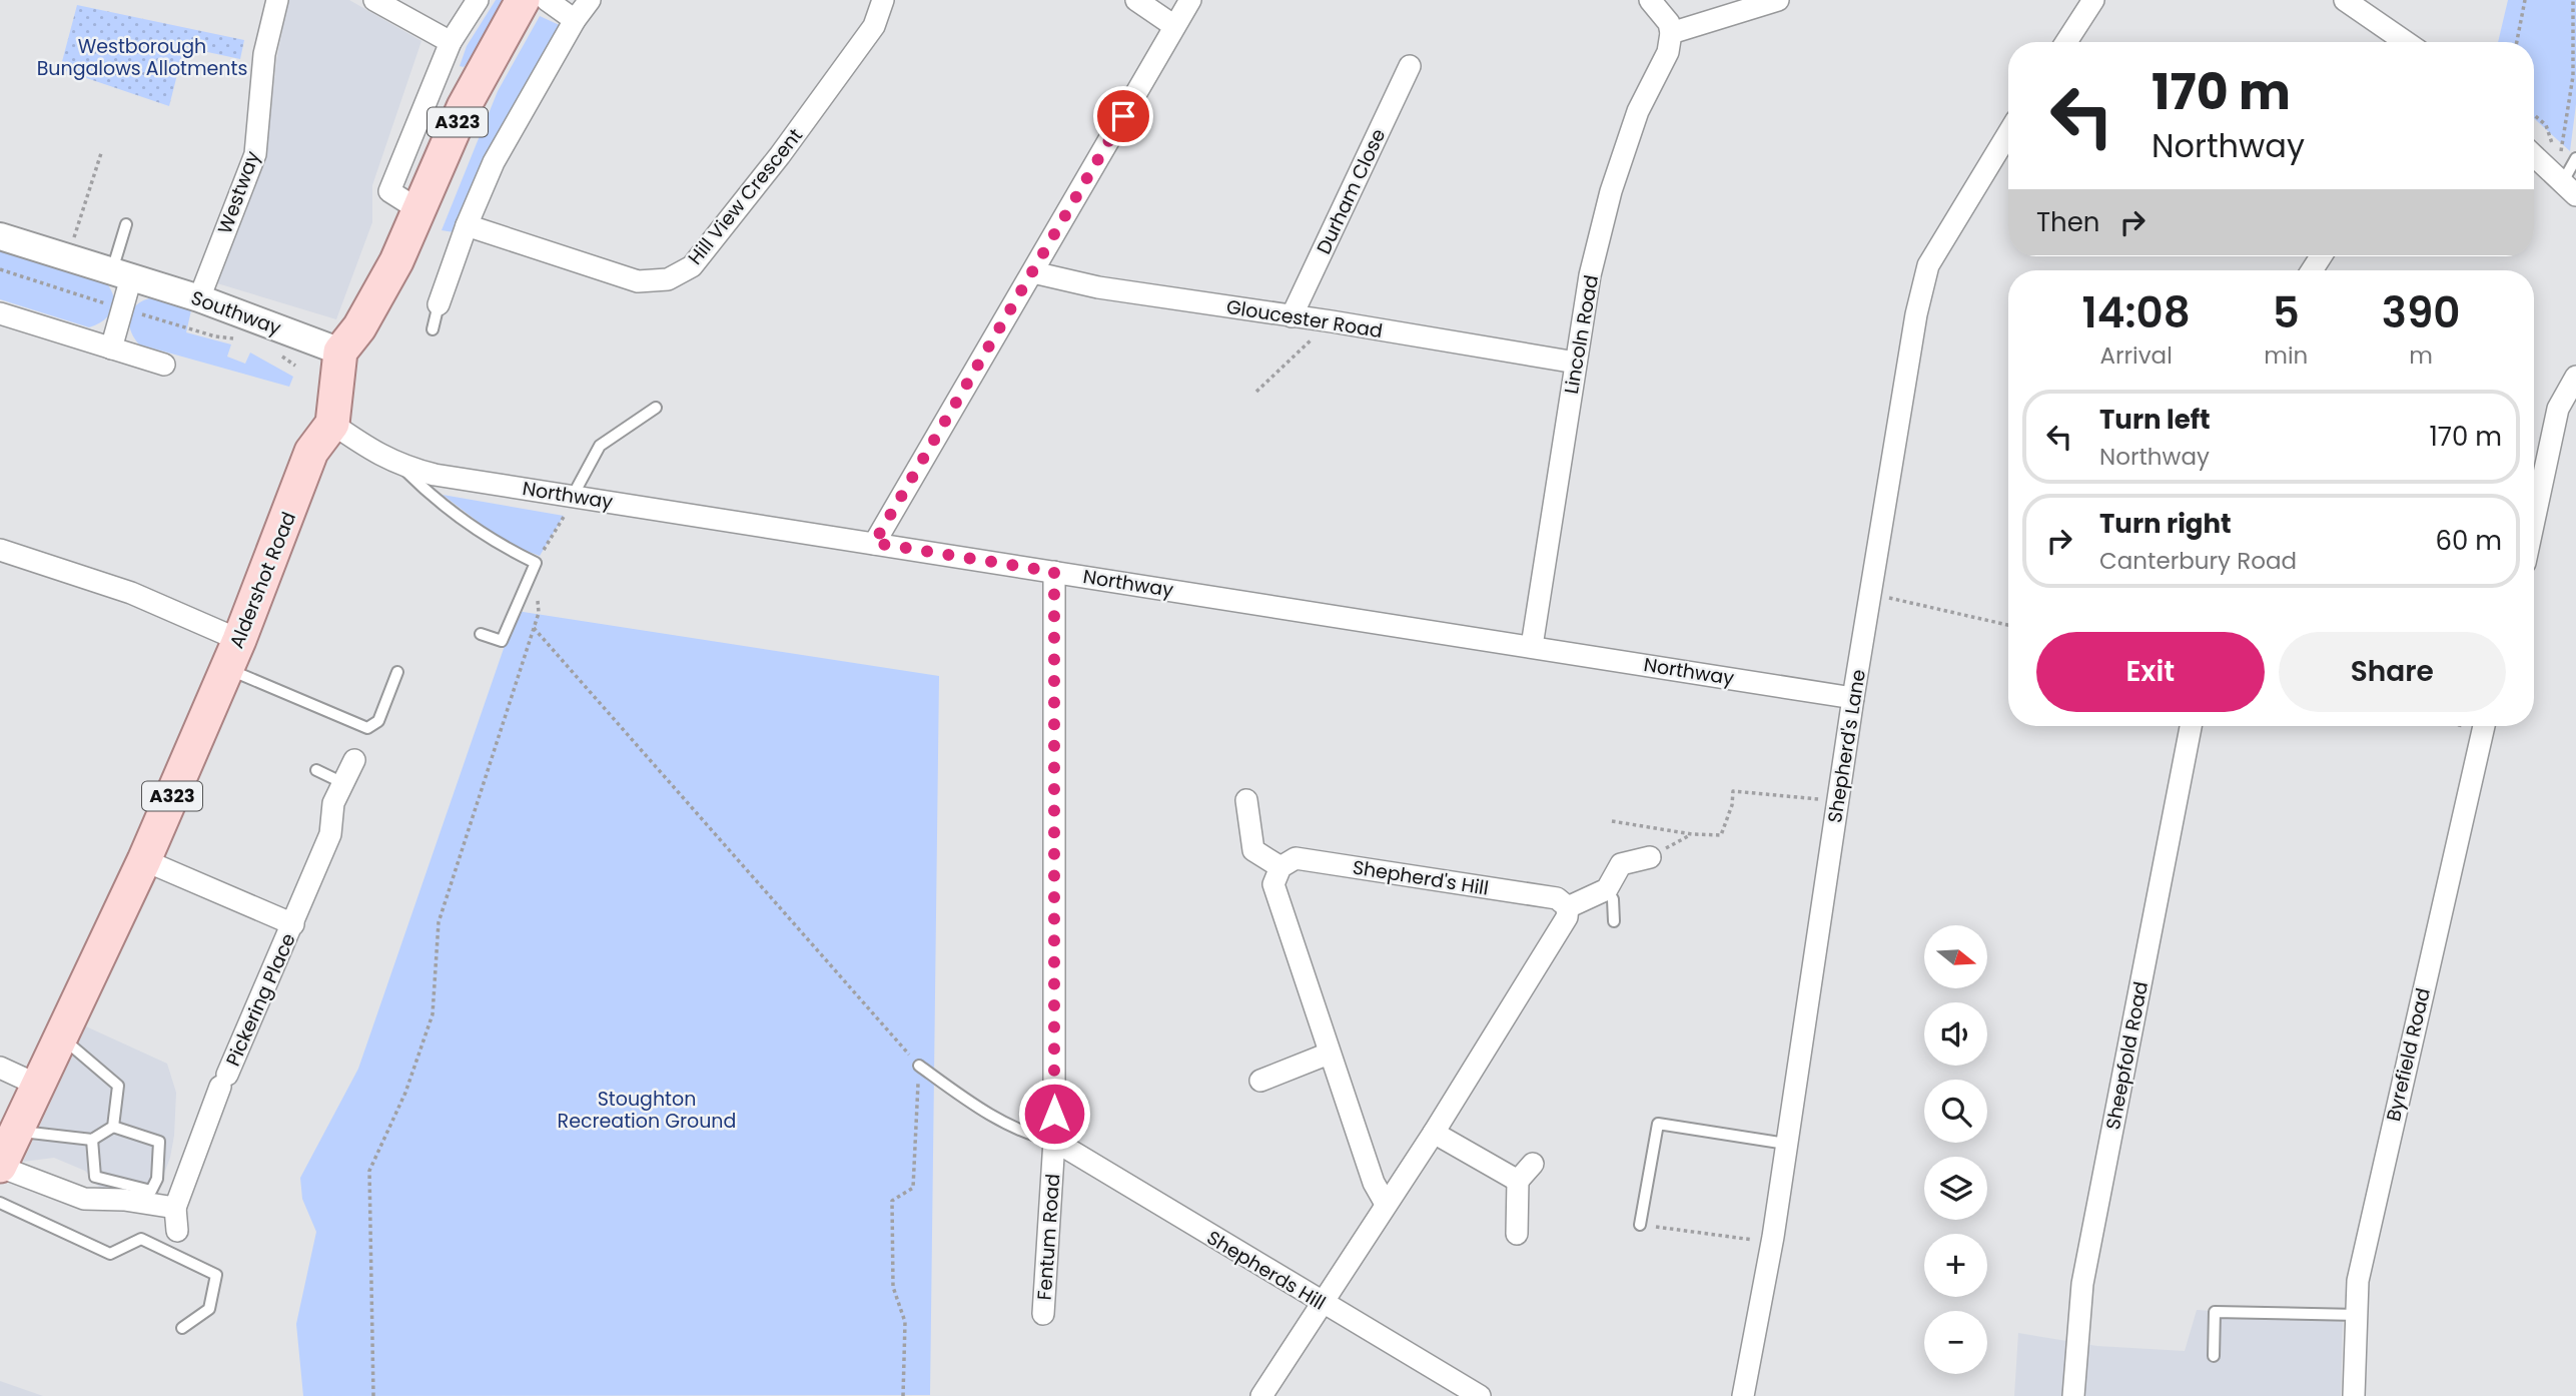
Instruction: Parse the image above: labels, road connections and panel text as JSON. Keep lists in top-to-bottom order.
{
  "streets": {
    "main road": ["A323", "Aldershot Road"],
    "street": [
      "Durham Close",
      "Westway",
      "Hill View Crescent",
      "Southway",
      "Gloucester Road",
      "Lincoln Road",
      "Northway",
      "Shepherd's Lane",
      "Shepherd's Hill",
      "Pickering Place",
      "Byrefield Road",
      "Sheepfold Road",
      "Fentum Road",
      "Shepherds Hill"
    ]
  },
  "crossings": [
    ["A323", "Southway"],
    ["Durham Close", "Gloucester Road"],
    ["Westway", "Southway"],
    ["Gloucester Road", "Lincoln Road"],
    ["Lincoln Road", "Northway"],
    ["Northway", "Aldershot Road"],
    ["Northway", "Shepherd's Lane"],
    ["Northway", "Fentum Road"],
    ["Aldershot Road", "Pickering Place"],
    ["Fentum Road", "Shepherds Hill"]
  ],
  "parks": ["Westborough Bungalows Allotments", "Stoughton Recreation Ground"],
  "north": "right",
  "page": {
    "turn": ["170 m", "Northway"],
    "then": "Then",
    "eta": [
      "14:08",
      "Arrival",
      "5",
      "min",
      "390",
      "m"
    ],
    "list": [
      {
        "name": "Turn left",
        "note": "Northway",
        "value": "170 m"
      },
      {
        "name": "Turn right",
        "note": "Canterbury Road",
        "value": "60 m"
      }
    ],
    "buttons": ["Exit", "Share"],
    "map_buttons": ["+", "−"]
  }
}
